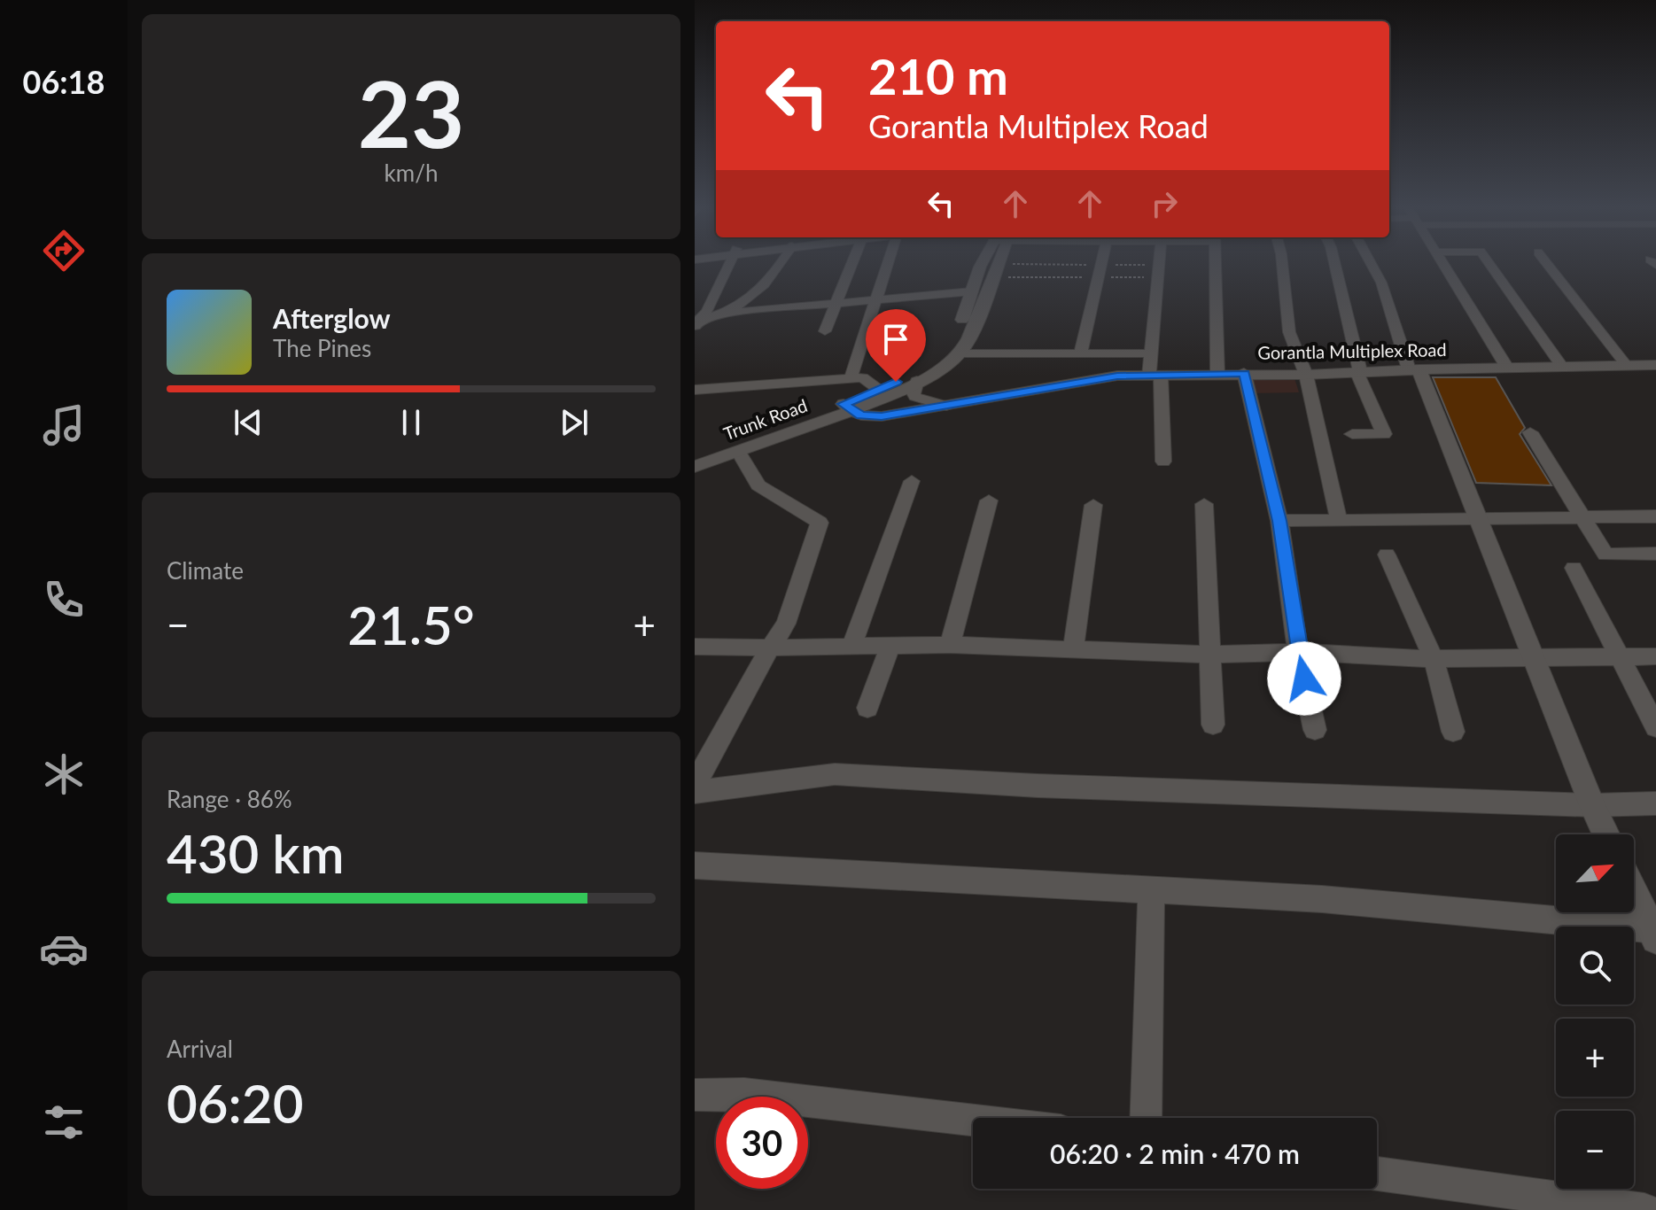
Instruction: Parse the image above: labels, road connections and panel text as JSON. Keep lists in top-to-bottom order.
{
  "streets": {
    "street": ["Gorantla Multiplex Road", "Trunk Road"]
  },
  "crossings": [
    ["Gorantla Multiplex Road", "Trunk Road"]
  ],
  "north": "top right",
  "page": {
    "tabs": "06:18",
    "tile": [
      ["23", "km/h"],
      "Climate",
      ["Range · 86%", "430 km"],
      ["Arrival", "06:20"]
    ],
    "turn": ["210 m", "Gorantla Multiplex Road"],
    "song": ["Afterglow", "The Pines"],
    "heat": ["−", "21.5°", "+"],
    "map_buttons": ["+", "−"],
    "limit": "30",
    "trip": "06:20 · 2 min · 470 m"
  }
}
